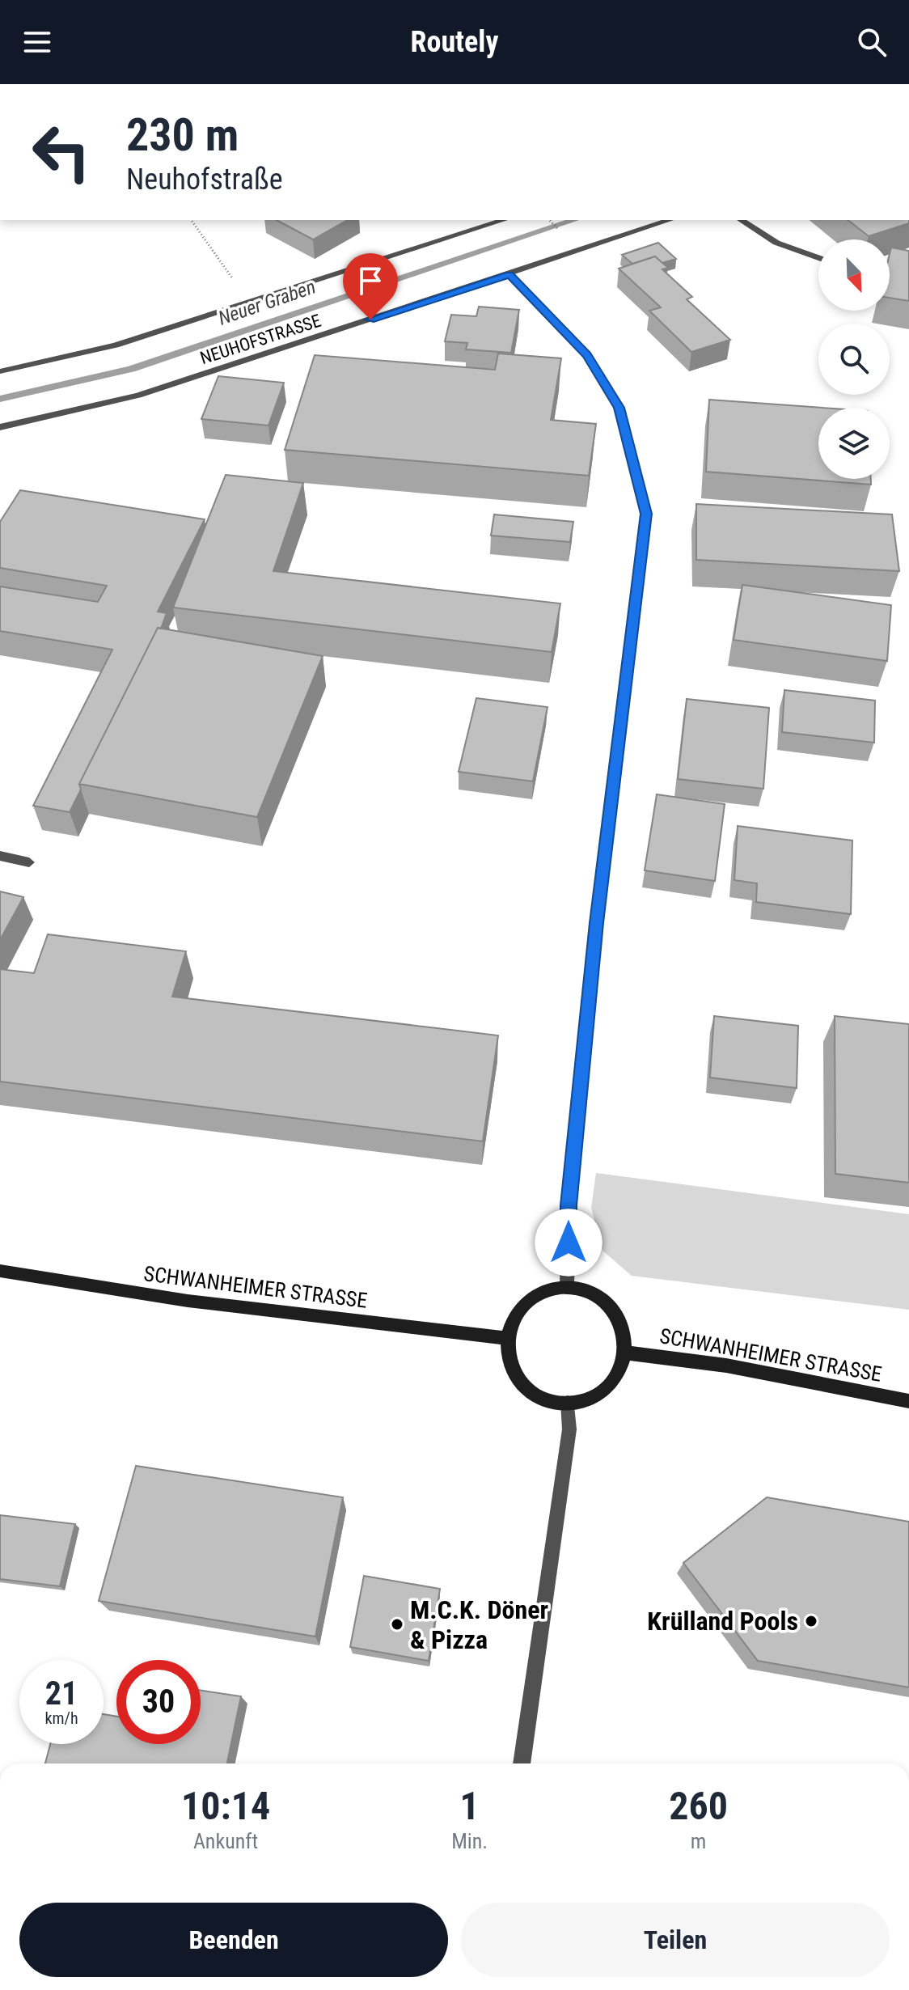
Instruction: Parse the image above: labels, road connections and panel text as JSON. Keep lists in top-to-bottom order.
{
  "streets": {
    "main road": ["SCHWANHEIMER STRASSE"],
    "street": ["NEUHOFSTRASSE"]
  },
  "water": ["Neuer Graben"],
  "places": ["Krülland Pools", "M.C.K. Döner & Pizza"],
  "north": "bottom right",
  "page": {
    "header": "Routely",
    "turn": ["230 m", "Neuhofstraße"],
    "speed": "21 km/h",
    "limit": "30",
    "eta": [
      "10:14",
      "Ankunft",
      "1",
      "Min.",
      "260",
      "m"
    ],
    "buttons": ["Beenden", "Teilen"]
  }
}
